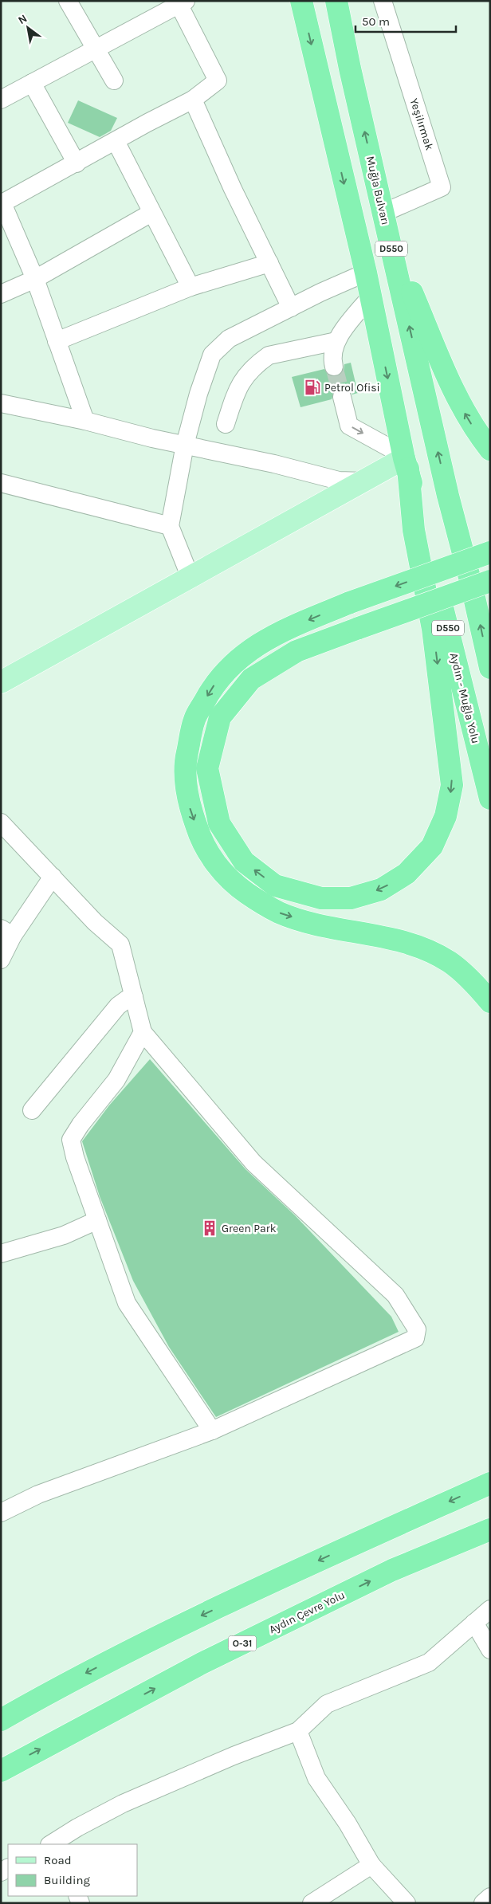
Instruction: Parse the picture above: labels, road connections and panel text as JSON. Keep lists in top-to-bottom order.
{
  "streets": {
    "highway": [
      "Muğla Bulvarı",
      "D550",
      "Aydın - Muğla Yolu",
      "Aydın Çevre Yolu",
      "O-31"
    ],
    "street": ["Yeşilırmak"]
  },
  "crossings": [
    ["Yeşilırmak", "Muğla Bulvarı"],
    ["D550", "Aydın - Muğla Yolu"]
  ],
  "places": {
    "fuel station": ["Petrol Ofisi"],
    "building": ["Green Park"]
  },
  "legend": ["Road", "Building"],
  "scale_bar": "50 m",
  "north": "top left"
}
